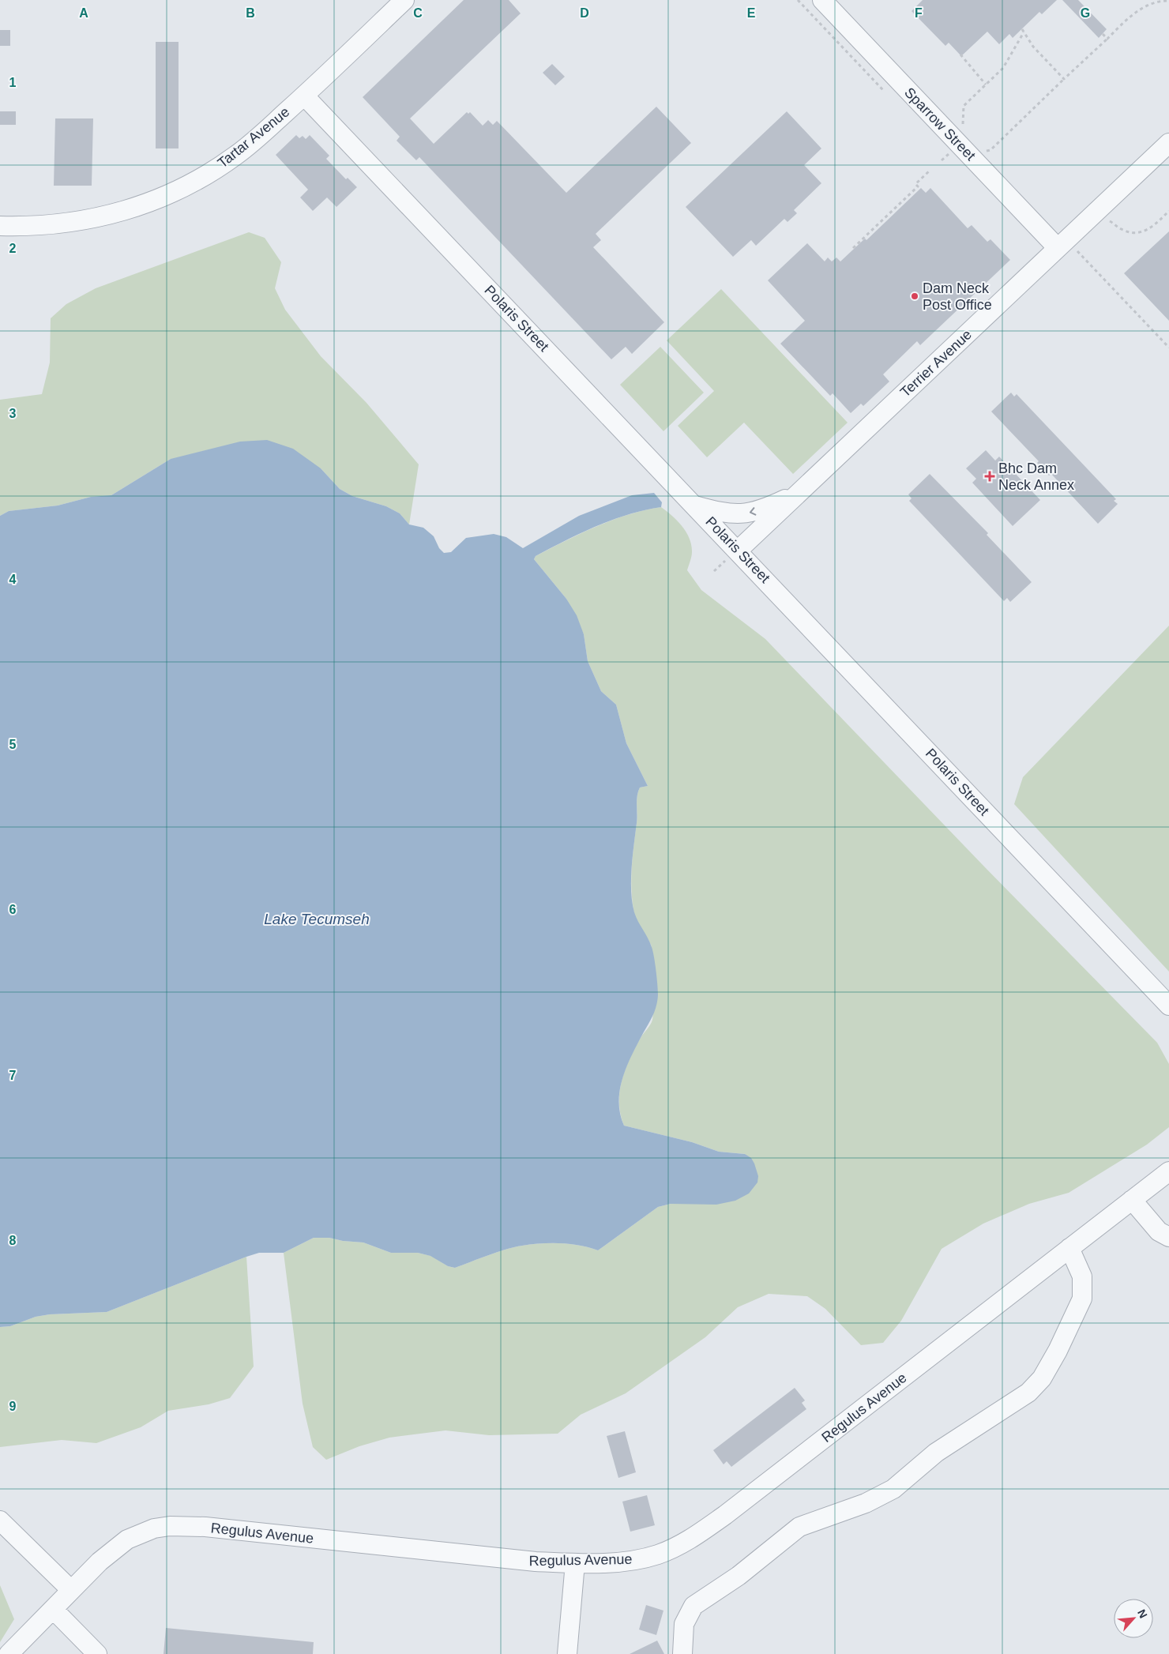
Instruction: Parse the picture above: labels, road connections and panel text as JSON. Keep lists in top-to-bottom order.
{
  "streets": {
    "street": [
      "Sparrow Street",
      "Tartar Avenue",
      "Polaris Street",
      "Terrier Avenue",
      "Regulus Avenue"
    ]
  },
  "crossings": [
    ["Sparrow Street", "Terrier Avenue"],
    ["Tartar Avenue", "Polaris Street"],
    ["Polaris Street", "Terrier Avenue"]
  ],
  "water": ["Lake Tecumseh"],
  "places": {
    "other": ["Dam Neck Post Office"],
    "health": ["Bhc Dam Neck Annex"]
  },
  "north": "top right",
  "grid": {
    "columns": [
      "A",
      "B",
      "C",
      "D",
      "E",
      "F",
      "G"
    ],
    "rows": [
      "1",
      "2",
      "3",
      "4",
      "5",
      "6",
      "7",
      "8",
      "9"
    ]
  }
}
